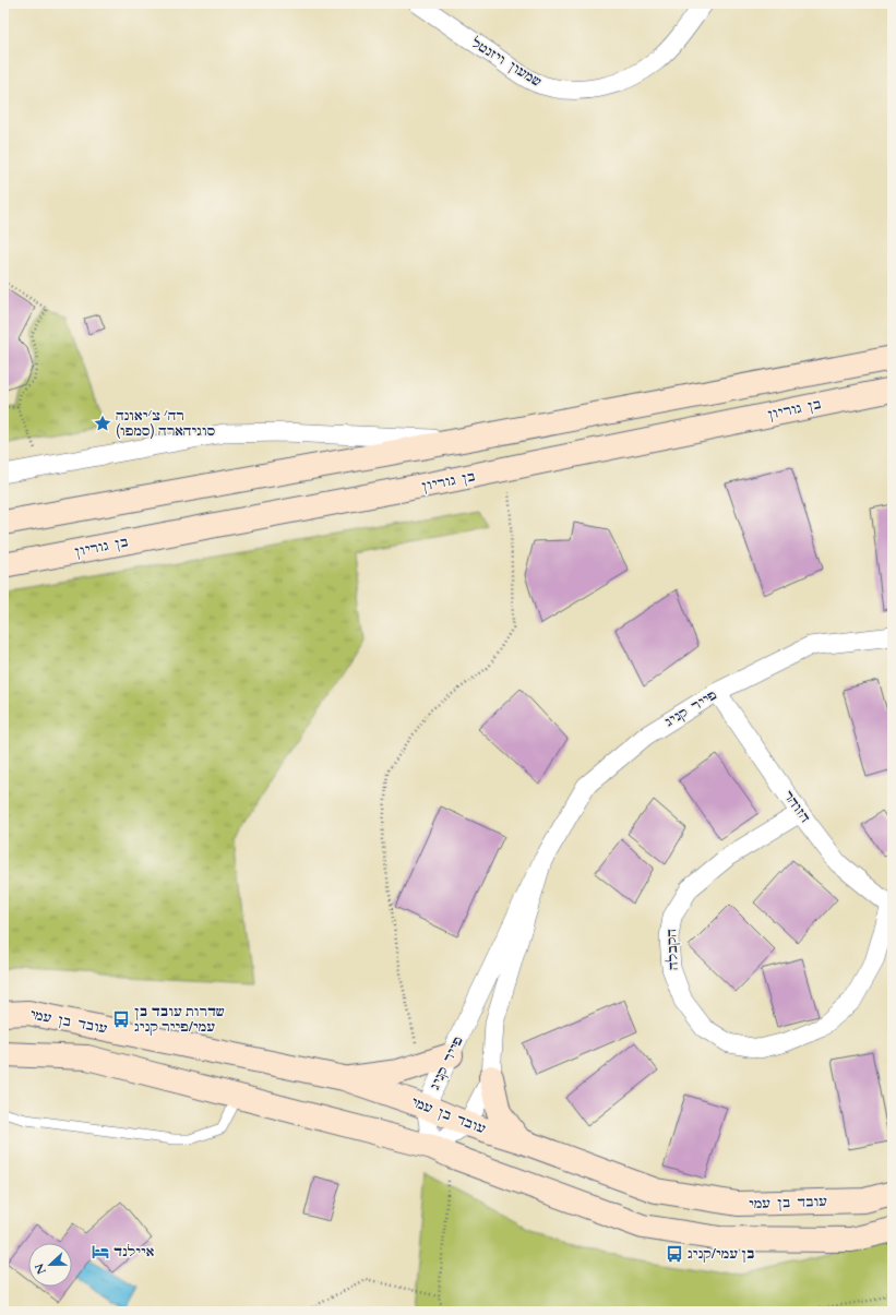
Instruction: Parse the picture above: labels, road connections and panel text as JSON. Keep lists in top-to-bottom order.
{
  "streets": {
    "street": [
      "שמעון ויזנטל",
      "בן גוריון",
      "פייר קניג",
      "הזוהר",
      "הקבלה",
      "עובד בן עמי"
    ]
  },
  "crossings": [
    ["פייר קניג", "הזוהר"],
    ["פייר קניג", "עובד בן עמי"],
    ["הזוהר", "הקבלה"]
  ],
  "places": {
    "place": ["רה׳ צ׳יאונה (סמפו) סוגיהארה"],
    "bus stop": ["שדרות עובד בן עמי/פייר קניג", "בן עמי/קניג"],
    "hotel": ["איילנד"]
  },
  "north": "left"
}
